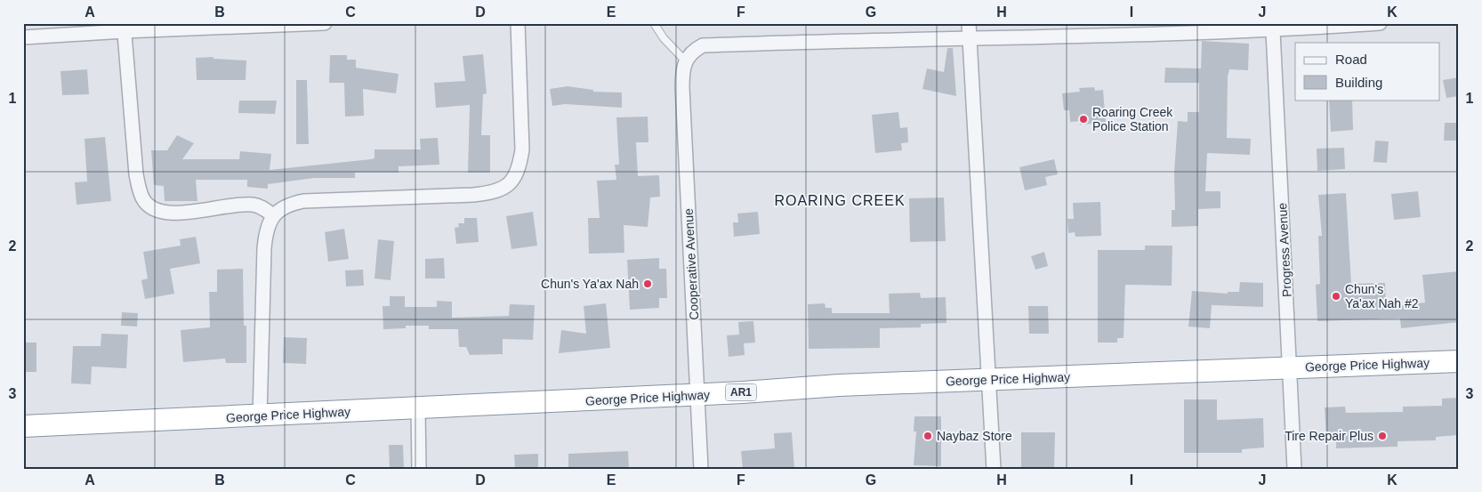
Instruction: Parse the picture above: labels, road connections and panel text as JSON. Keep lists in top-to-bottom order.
{
  "streets": {
    "highway": ["George Price Highway", "AR1"],
    "street": ["Progress Avenue", "Cooperative Avenue"]
  },
  "crossings": [
    ["Progress Avenue", "George Price Highway"],
    ["Cooperative Avenue", "George Price Highway"]
  ],
  "districts": ["ROARING CREEK"],
  "places": [
    "Roaring Creek Police Station",
    "Chun's Ya'ax Nah",
    "Chun's Ya'ax Nah #2",
    "Naybaz Store",
    "Tire Repair Plus"
  ],
  "legend": ["Road", "Building"],
  "grid": {
    "columns": [
      "A",
      "B",
      "C",
      "D",
      "E",
      "F",
      "G",
      "H",
      "I",
      "J",
      "K"
    ],
    "rows": ["1", "2", "3"]
  }
}
